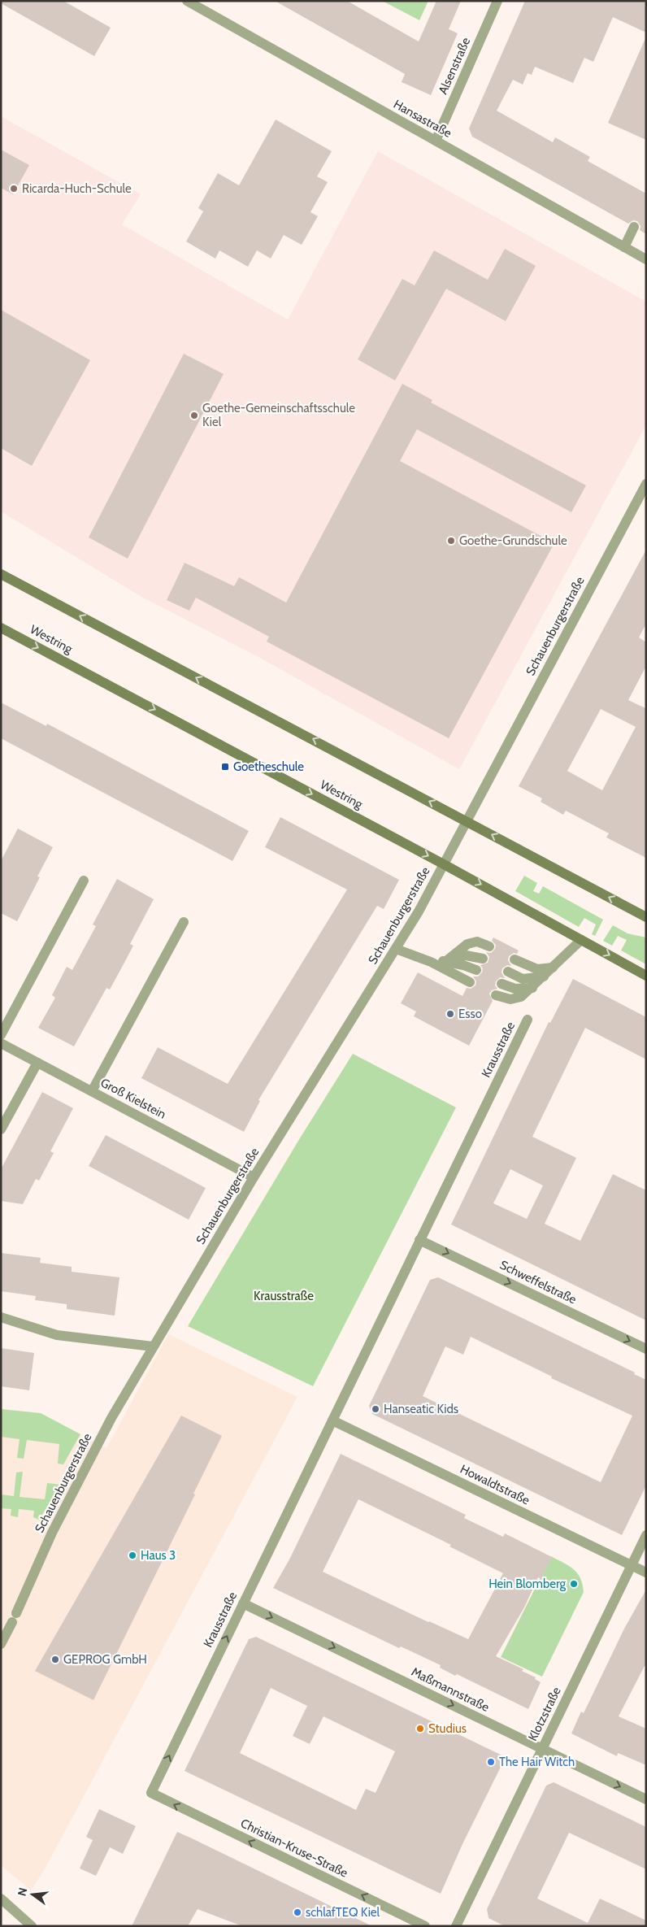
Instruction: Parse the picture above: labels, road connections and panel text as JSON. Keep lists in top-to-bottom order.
{
  "streets": {
    "main road": ["Westring"],
    "street": [
      "Alsenstraße",
      "Hansastraße",
      "Schauenburgerstraße",
      "Krausstraße",
      "Groß Kielstein",
      "Schweffelstraße",
      "Howaldtstraße",
      "Maßmannstraße",
      "Klotzstraße",
      "Christian-Kruse-Straße"
    ]
  },
  "crossings": [
    ["Alsenstraße", "Hansastraße"],
    ["Schauenburgerstraße", "Westring"],
    ["Schauenburgerstraße", "Groß Kielstein"],
    ["Krausstraße", "Schweffelstraße"],
    ["Krausstraße", "Howaldtstraße"],
    ["Krausstraße", "Maßmannstraße"],
    ["Krausstraße", "Christian-Kruse-Straße"],
    ["Howaldtstraße", "Klotzstraße"],
    ["Maßmannstraße", "Klotzstraße"]
  ],
  "one_way": ["Schweffelstraße", "Maßmannstraße", "Christian-Kruse-Straße"],
  "parks": ["Krausstraße"],
  "places": {
    "other": [
      "Ricarda-Huch-Schule",
      "Goethe-Gemeinschaftsschule Kiel",
      "Goethe-Grundschule",
      "Esso",
      "Hanseatic Kids",
      "Haus 3",
      "Hein Blomberg",
      "GEPROG GmbH",
      "Studius",
      "The Hair Witch",
      "schlafTEQ Kiel"
    ],
    "transit": ["Goetheschule"]
  },
  "north": "left"
}
